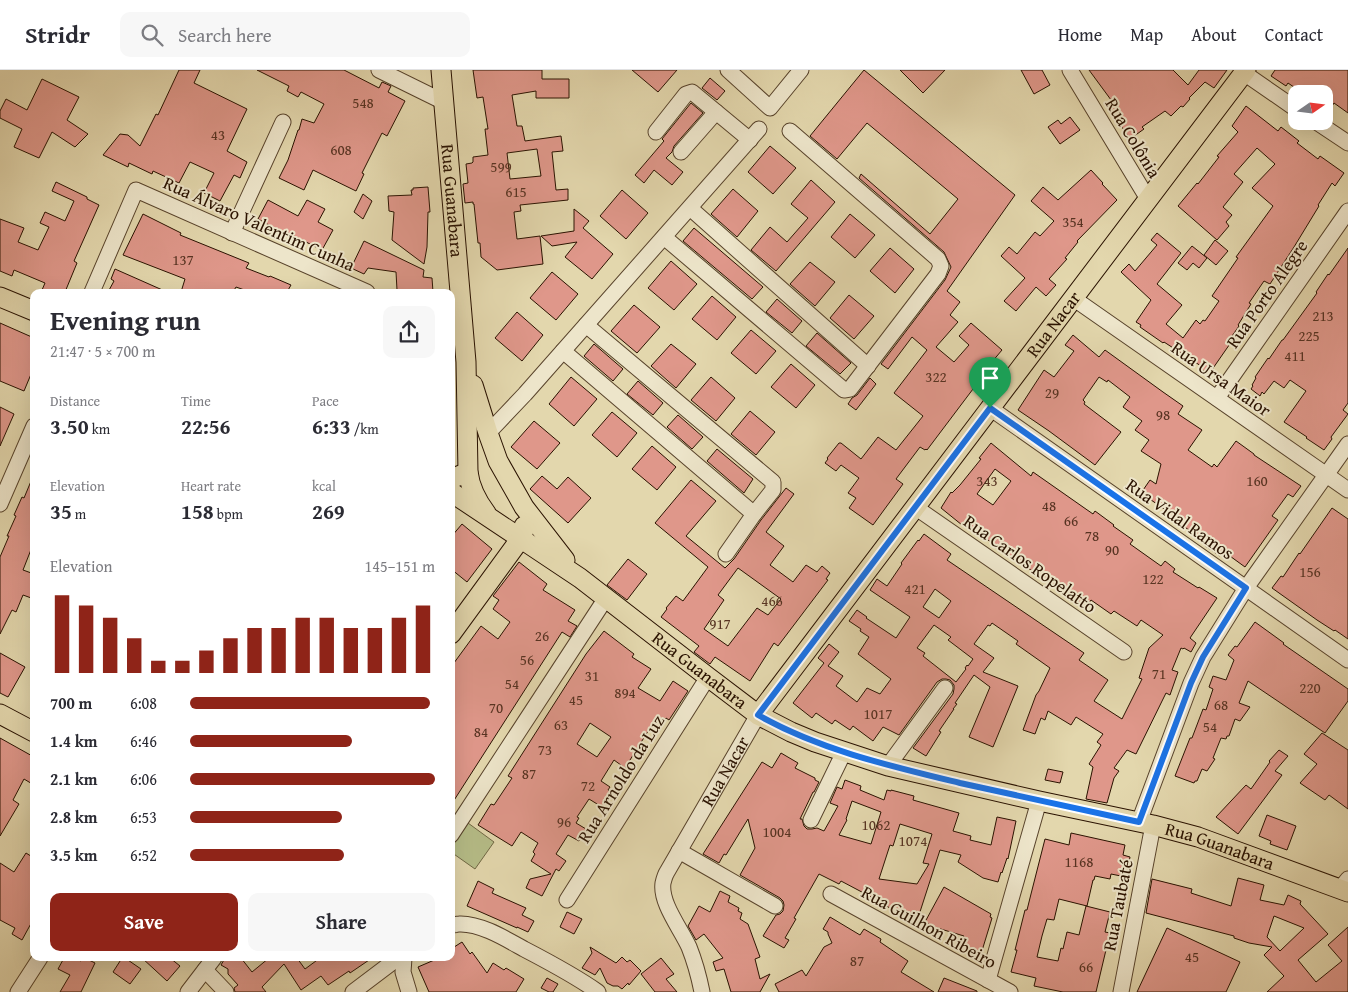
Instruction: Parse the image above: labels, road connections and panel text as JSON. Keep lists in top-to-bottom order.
{
  "streets": {
    "main road": ["Rua Guanabara", "Rua Nacar"],
    "street": [
      "Rua Colônia",
      "Rua Álvaro Valentim Cunha",
      "Rua Porto Alegre",
      "Rua Ursa Maior",
      "Rua Vidal Ramos",
      "Rua Carlos Ropelatto",
      "Rua Arnoldo da Luz",
      "Rua Taubaté",
      "Rua Guilhon Ribeiro"
    ]
  },
  "crossings": [
    ["Rua Colônia", "Rua Nacar"],
    ["Rua Guanabara", "Rua Nacar"],
    ["Rua Guanabara", "Rua Arnoldo da Luz"],
    ["Rua Guanabara", "Rua Taubaté"],
    ["Rua Porto Alegre", "Rua Ursa Maior"],
    ["Rua Nacar", "Rua Ursa Maior"],
    ["Rua Nacar", "Rua Vidal Ramos"],
    ["Rua Nacar", "Rua Carlos Ropelatto"],
    ["Rua Ursa Maior", "Rua Taubaté"],
    ["Rua Vidal Ramos", "Rua Taubaté"]
  ],
  "house_numbers": [
    "548",
    "43",
    "608",
    "599",
    "615",
    "354",
    "137",
    "213",
    "225",
    "411",
    "322",
    "29",
    "98",
    "343",
    "160",
    "48",
    "66",
    "78",
    "90",
    "156",
    "122",
    "421",
    "466",
    "917",
    "26",
    "56",
    "71",
    "31",
    "54",
    "220",
    "894",
    "45",
    "68",
    "70",
    "1017",
    "63",
    "54",
    "84",
    "73",
    "87",
    "72",
    "96",
    "1062",
    "1004",
    "1074",
    "1168",
    "45",
    "87",
    "66"
  ],
  "north": "right",
  "page": {
    "header": "Stridr",
    "search": "Search here",
    "nav": [
      "Home",
      "Map",
      "About",
      "Contact"
    ],
    "heading": ["Evening run", "21:47 · 5 × 700 m"],
    "stats": [
      ["Distance", "3.50 km"],
      ["Time", "22:56"],
      ["Pace", "6:33 /km"],
      ["Elevation", "35 m"],
      ["Heart rate", "158 bpm"],
      ["kcal", "269"]
    ],
    "chart": ["Elevation", "145–151 m"],
    "list": [
      {
        "name": "700 m",
        "note": "6:08"
      },
      {
        "name": "1.4 km",
        "note": "6:46"
      },
      {
        "name": "2.1 km",
        "note": "6:06"
      },
      {
        "name": "2.8 km",
        "note": "6:53"
      },
      {
        "name": "3.5 km",
        "note": "6:52"
      }
    ],
    "buttons": ["Save", "Share"]
  }
}
